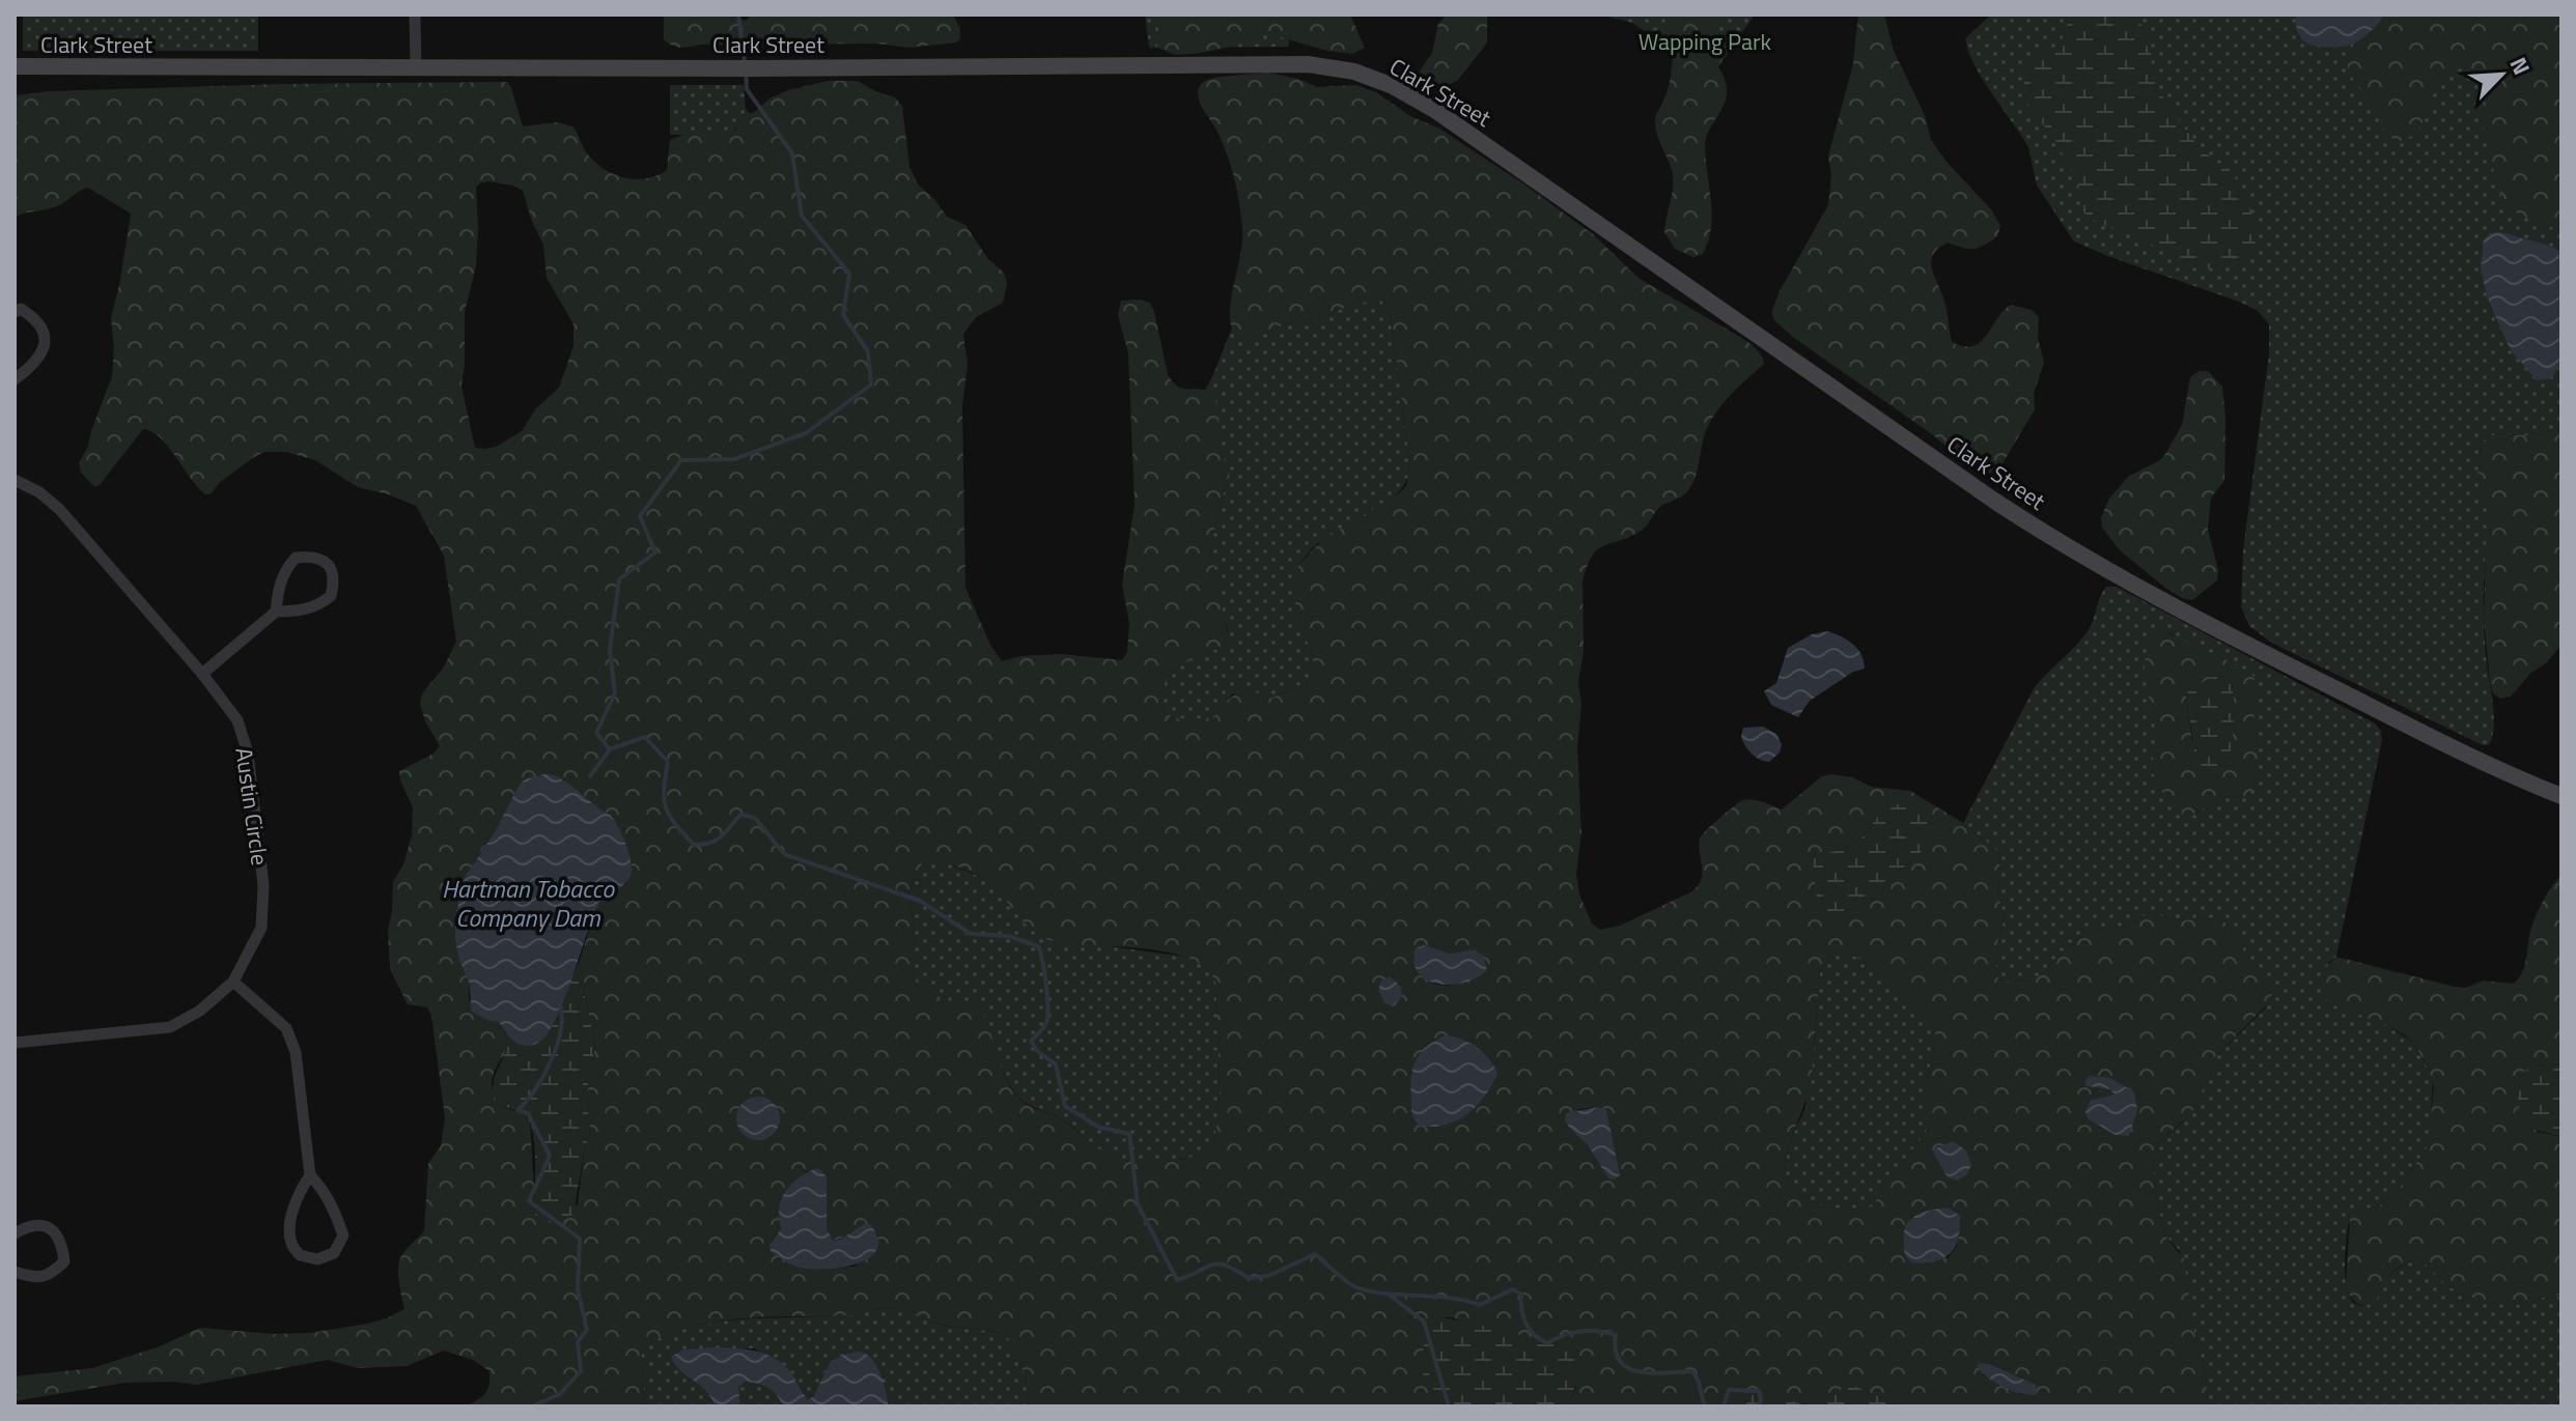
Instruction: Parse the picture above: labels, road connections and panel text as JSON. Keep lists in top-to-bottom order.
{
  "streets": {
    "main road": ["Clark Street"],
    "street": ["Austin Circle"]
  },
  "water": ["Hartman Tobacco Company Dam"],
  "parks": ["Wapping Park"],
  "north": "top right"
}
